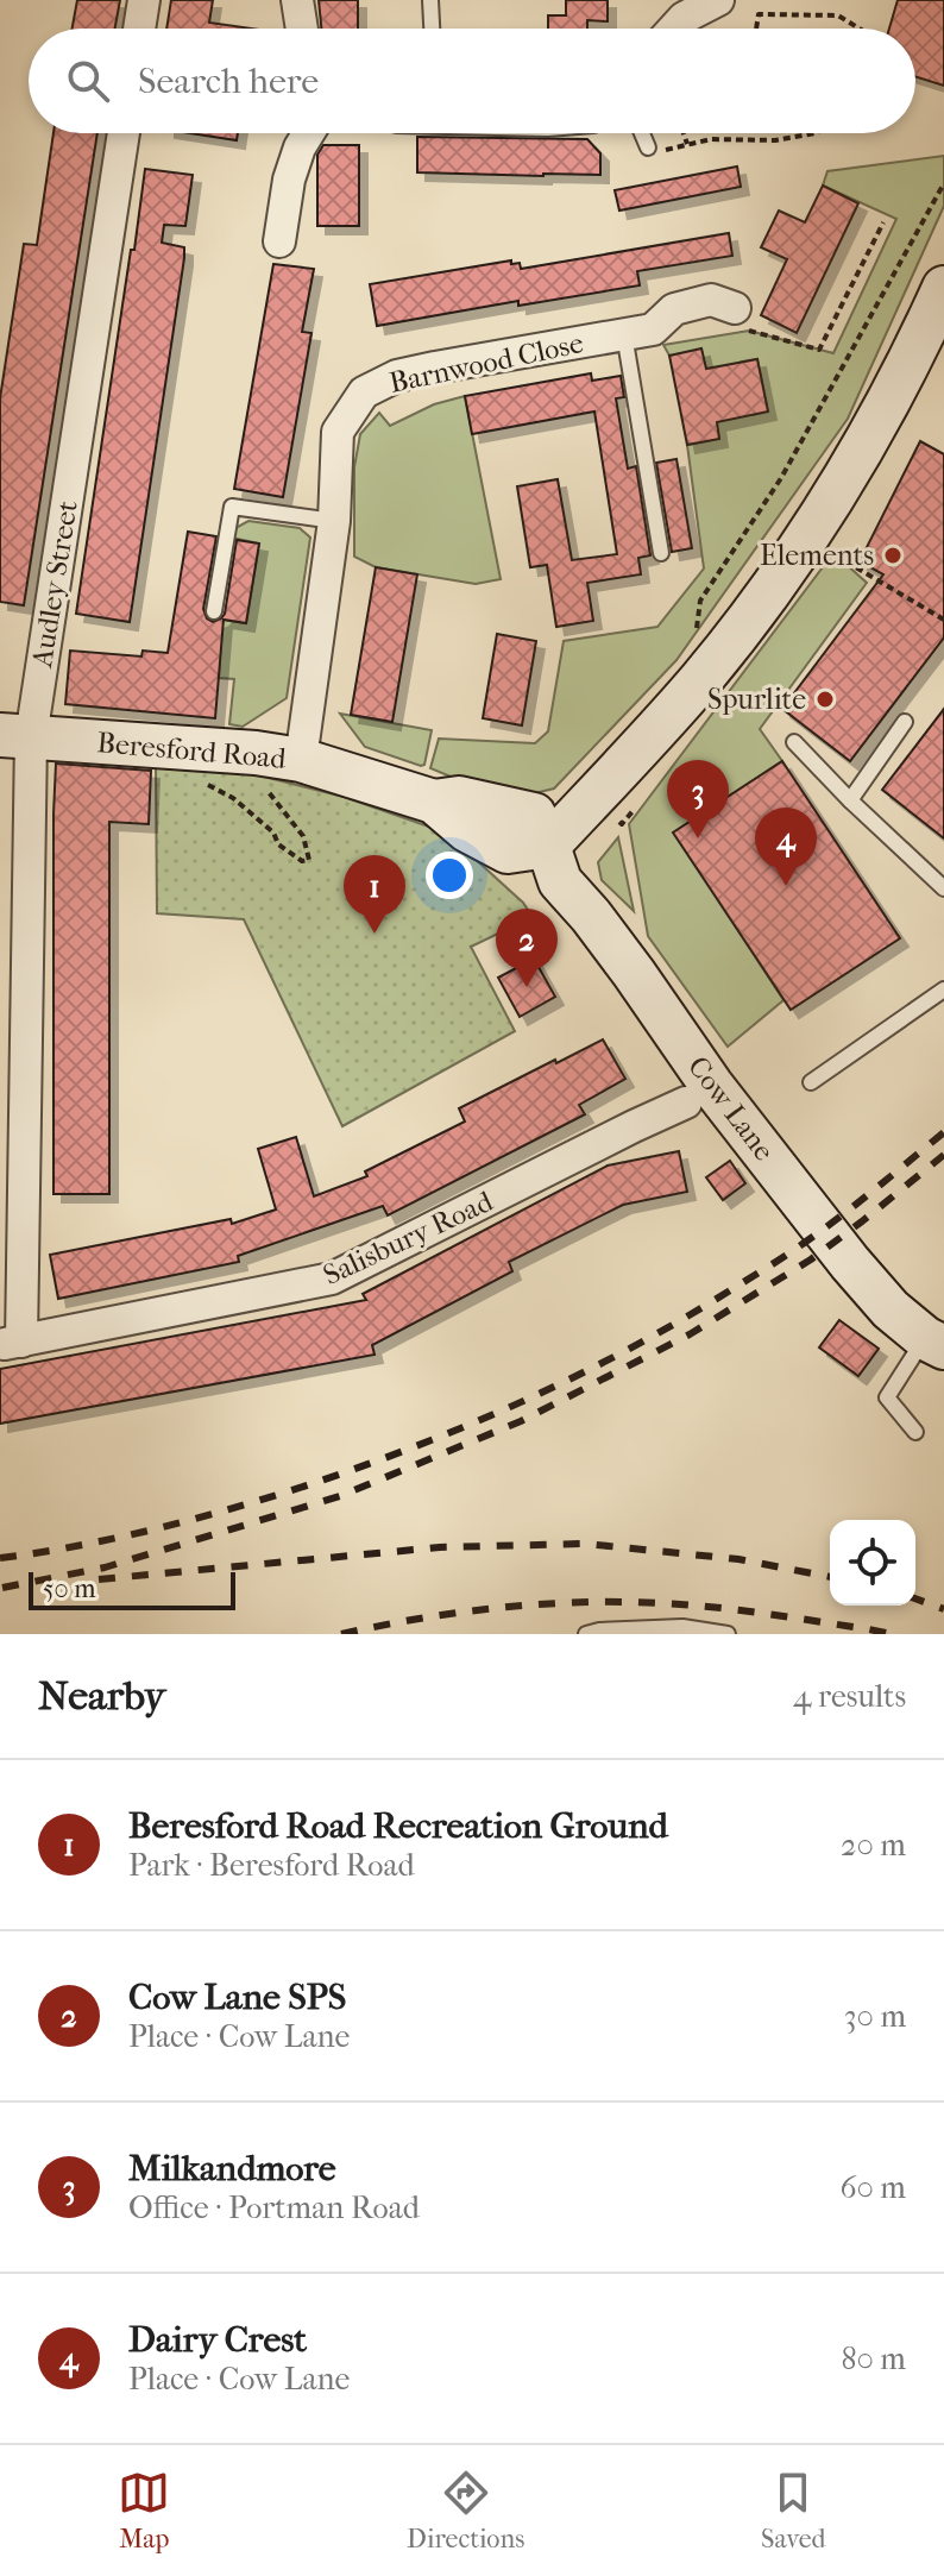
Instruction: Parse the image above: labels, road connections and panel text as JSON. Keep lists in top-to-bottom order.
{
  "streets": {
    "street": [
      "Barnwood Close",
      "Audley Street",
      "Beresford Road",
      "Cow Lane",
      "Salisbury Road"
    ]
  },
  "crossings": [
    ["Barnwood Close", "Beresford Road"],
    ["Audley Street", "Beresford Road"],
    ["Audley Street", "Salisbury Road"],
    ["Beresford Road", "Cow Lane"]
  ],
  "places": ["Elements", "Spurlite"],
  "scale_bar": "50 m",
  "page": {
    "search": "Search here",
    "pins": [
      "3",
      "4",
      "1",
      "2"
    ],
    "scale": "50 m",
    "heading": ["Nearby", "4 results"],
    "list": [
      {
        "mark": "1",
        "name": "Beresford Road Recreation Ground",
        "note": "Park · Beresford Road",
        "value": "20 m"
      },
      {
        "mark": "2",
        "name": "Cow Lane SPS",
        "note": "Place · Cow Lane",
        "value": "30 m"
      },
      {
        "mark": "3",
        "name": "Milkandmore",
        "note": "Office · Portman Road",
        "value": "60 m"
      },
      {
        "mark": "4",
        "name": "Dairy Crest",
        "note": "Place · Cow Lane",
        "value": "80 m"
      }
    ],
    "nav": ["Map", "Directions", "Saved"]
  }
}
